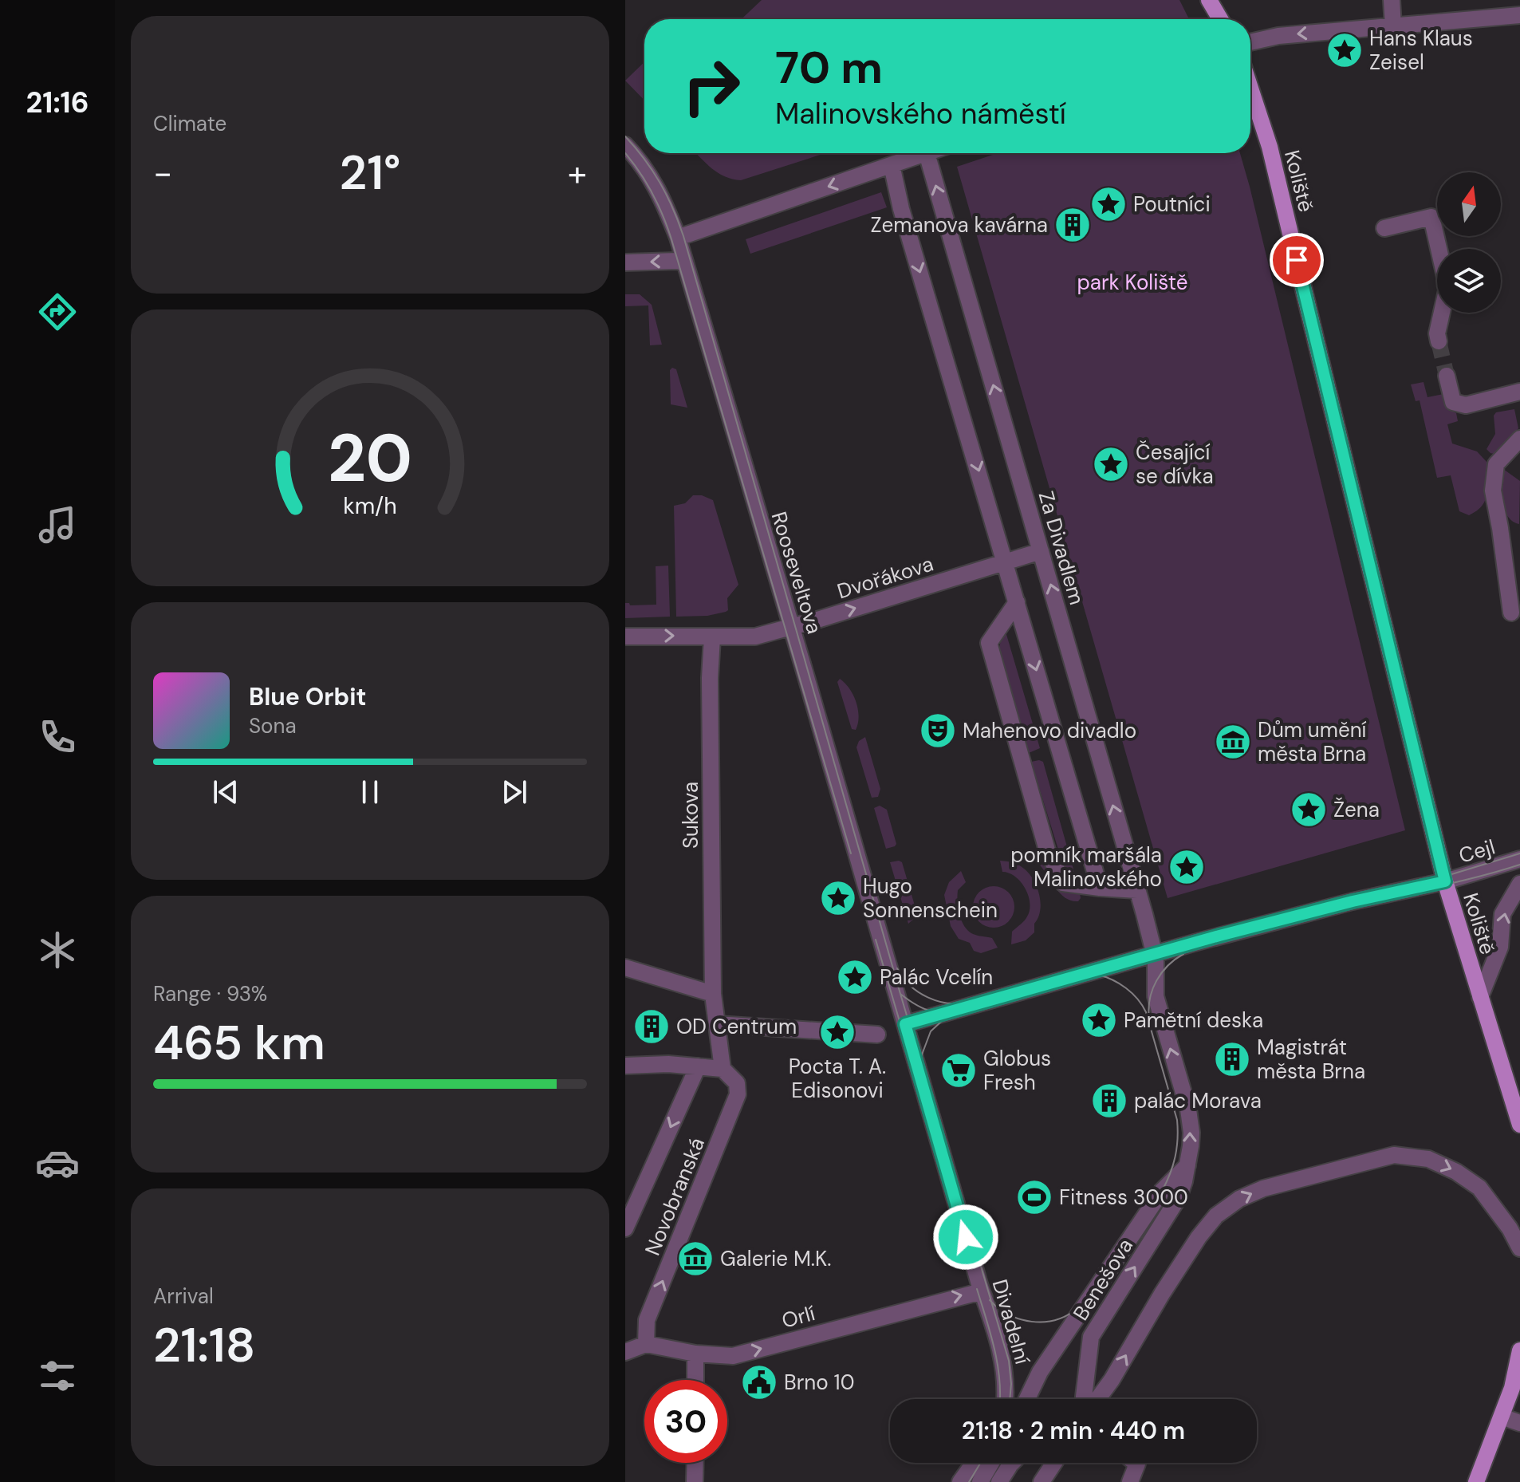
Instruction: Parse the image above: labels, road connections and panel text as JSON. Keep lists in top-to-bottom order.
{
  "streets": {
    "main road": ["Koliště"],
    "street": [
      "Za Divadlem",
      "Rooseveltova",
      "Dvořákova",
      "Sukova",
      "Cejl",
      "Novobranská",
      "Benešova",
      "Orlí",
      "Divadelní"
    ]
  },
  "crossings": [
    ["Koliště", "Cejl"],
    ["Za Divadlem", "Dvořákova"],
    ["Za Divadlem", "Cejl"],
    ["Za Divadlem", "Benešova"],
    ["Rooseveltova", "Dvořákova"],
    ["Rooseveltova", "Cejl"],
    ["Rooseveltova", "Divadelní"],
    ["Dvořákova", "Sukova"],
    ["Sukova", "Novobranská"],
    ["Cejl", "Benešova"],
    ["Cejl", "Divadelní"],
    ["Novobranská", "Orlí"],
    ["Orlí", "Divadelní"]
  ],
  "one_way": ["Dvořákova", "Orlí"],
  "parks": ["park Koliště"],
  "places": {
    "place": [
      "Hans Klaus Zeisel",
      "Poutníci",
      "Česající se dívka",
      "Žena",
      "pomník maršála Malinovského",
      "Hugo Sonnenschein",
      "Palác Vcelín",
      "Pamětní deska",
      "Pocta T. A. Edisonovi"
    ],
    "building": [
      "Zemanova kavárna",
      "OD Centrum",
      "Magistrát města Brna",
      "palác Morava"
    ],
    "theatre": ["Mahenovo divadlo"],
    "museum": ["Dům umění města Brna", "Galerie M.K."],
    "supermarket": ["Globus Fresh"],
    "sports": ["Fitness 3000"],
    "public building": ["Brno 10"]
  },
  "north": "top",
  "page": {
    "tabs": "21:16",
    "tile": [
      "Climate",
      ["Range · 93%", "465 km"],
      ["Arrival", "21:18"]
    ],
    "turn": ["70 m", "Malinovského náměstí"],
    "heat": ["−", "21°", "+"],
    "song": ["Blue Orbit", "Sona"],
    "limit": "30",
    "trip": "21:18 · 2 min · 440 m",
    "gauge": ["20", "km/h"]
  }
}
